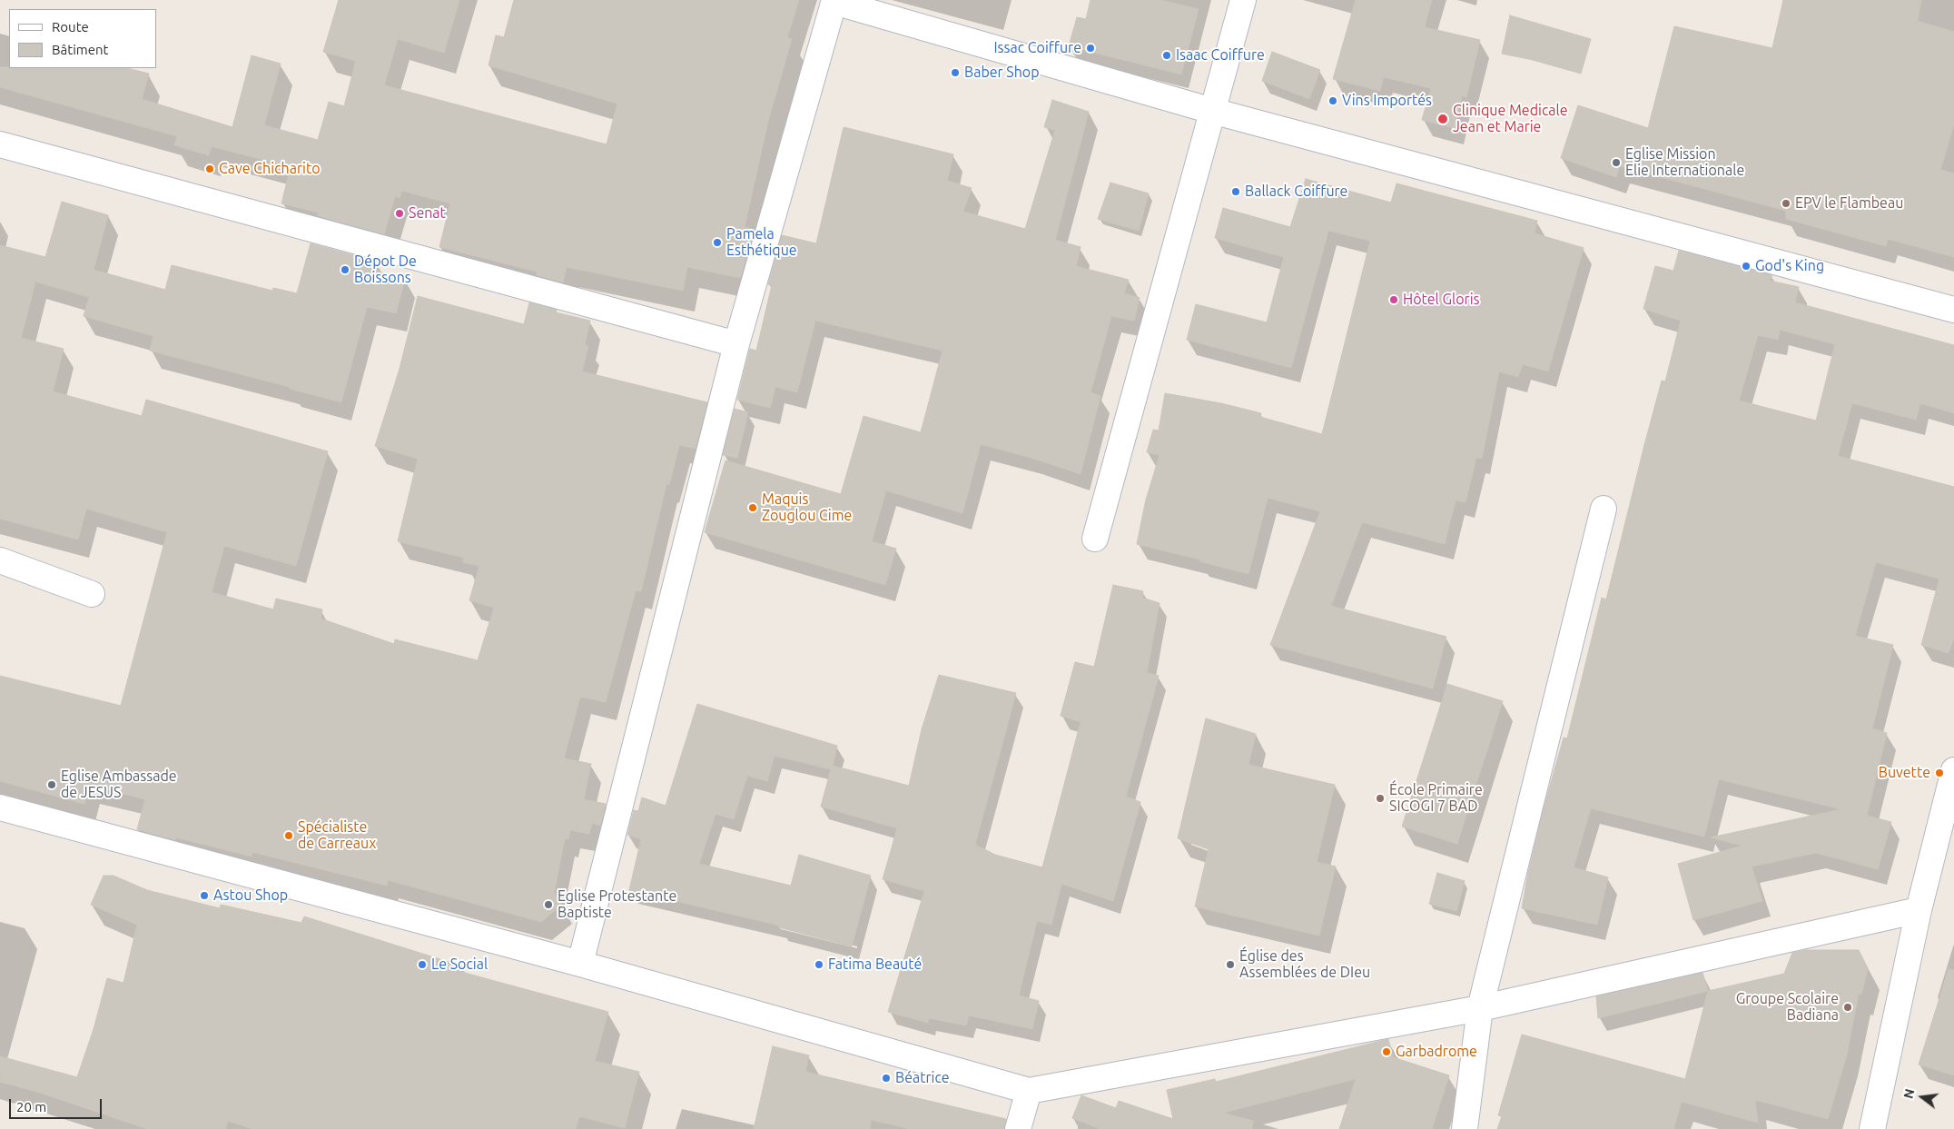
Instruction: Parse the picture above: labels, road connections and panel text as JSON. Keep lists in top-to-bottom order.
{
  "places": [
    "Issac Coiffure",
    "Isaac Coiffure",
    "Baber Shop",
    "Vins Importés",
    "Clinique Medicale Jean et Marie",
    "Eglise Mission Elie Internationale",
    "Cave Chicharito",
    "Ballack Coiffure",
    "EPV le Flambeau",
    "Senat",
    "Pamela Esthétique",
    "God's King",
    "Dépot De Boissons",
    "Hôtel Gloris",
    "Maquis Zouglou Cime",
    "Buvette",
    "Eglise Ambassade de JESUS",
    "École Primaire SICOGI 7 BAD",
    "Spécialiste de Carreaux",
    "Astou Shop",
    "Eglise Protestante Baptiste",
    "Le Social",
    "Fatima Beauté",
    "Église des Assemblées de DIeu",
    "Groupe Scolaire Badiana",
    "Garbadrome",
    "Béatrice"
  ],
  "legend": ["Route", "Bâtiment"],
  "scale_bar": "20 m",
  "north": "left"
}
